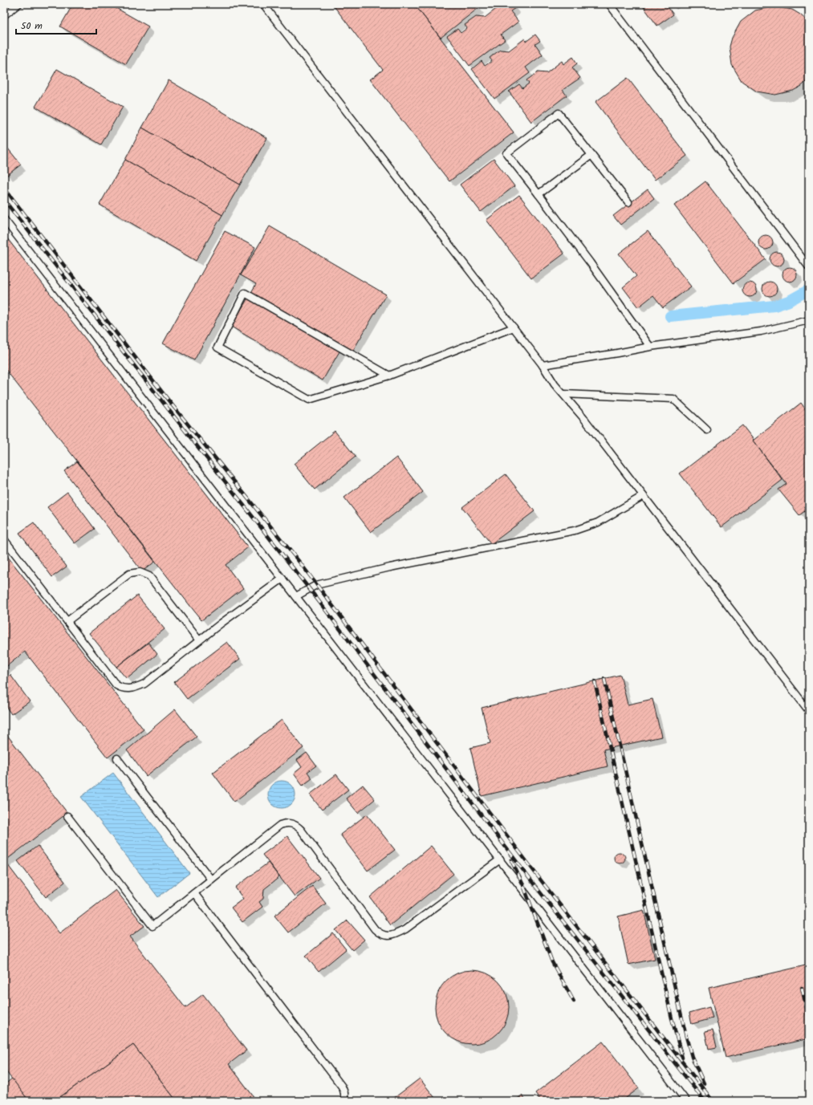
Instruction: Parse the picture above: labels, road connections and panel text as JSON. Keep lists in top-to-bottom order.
{
  "scale_bar": "50 m"
}
